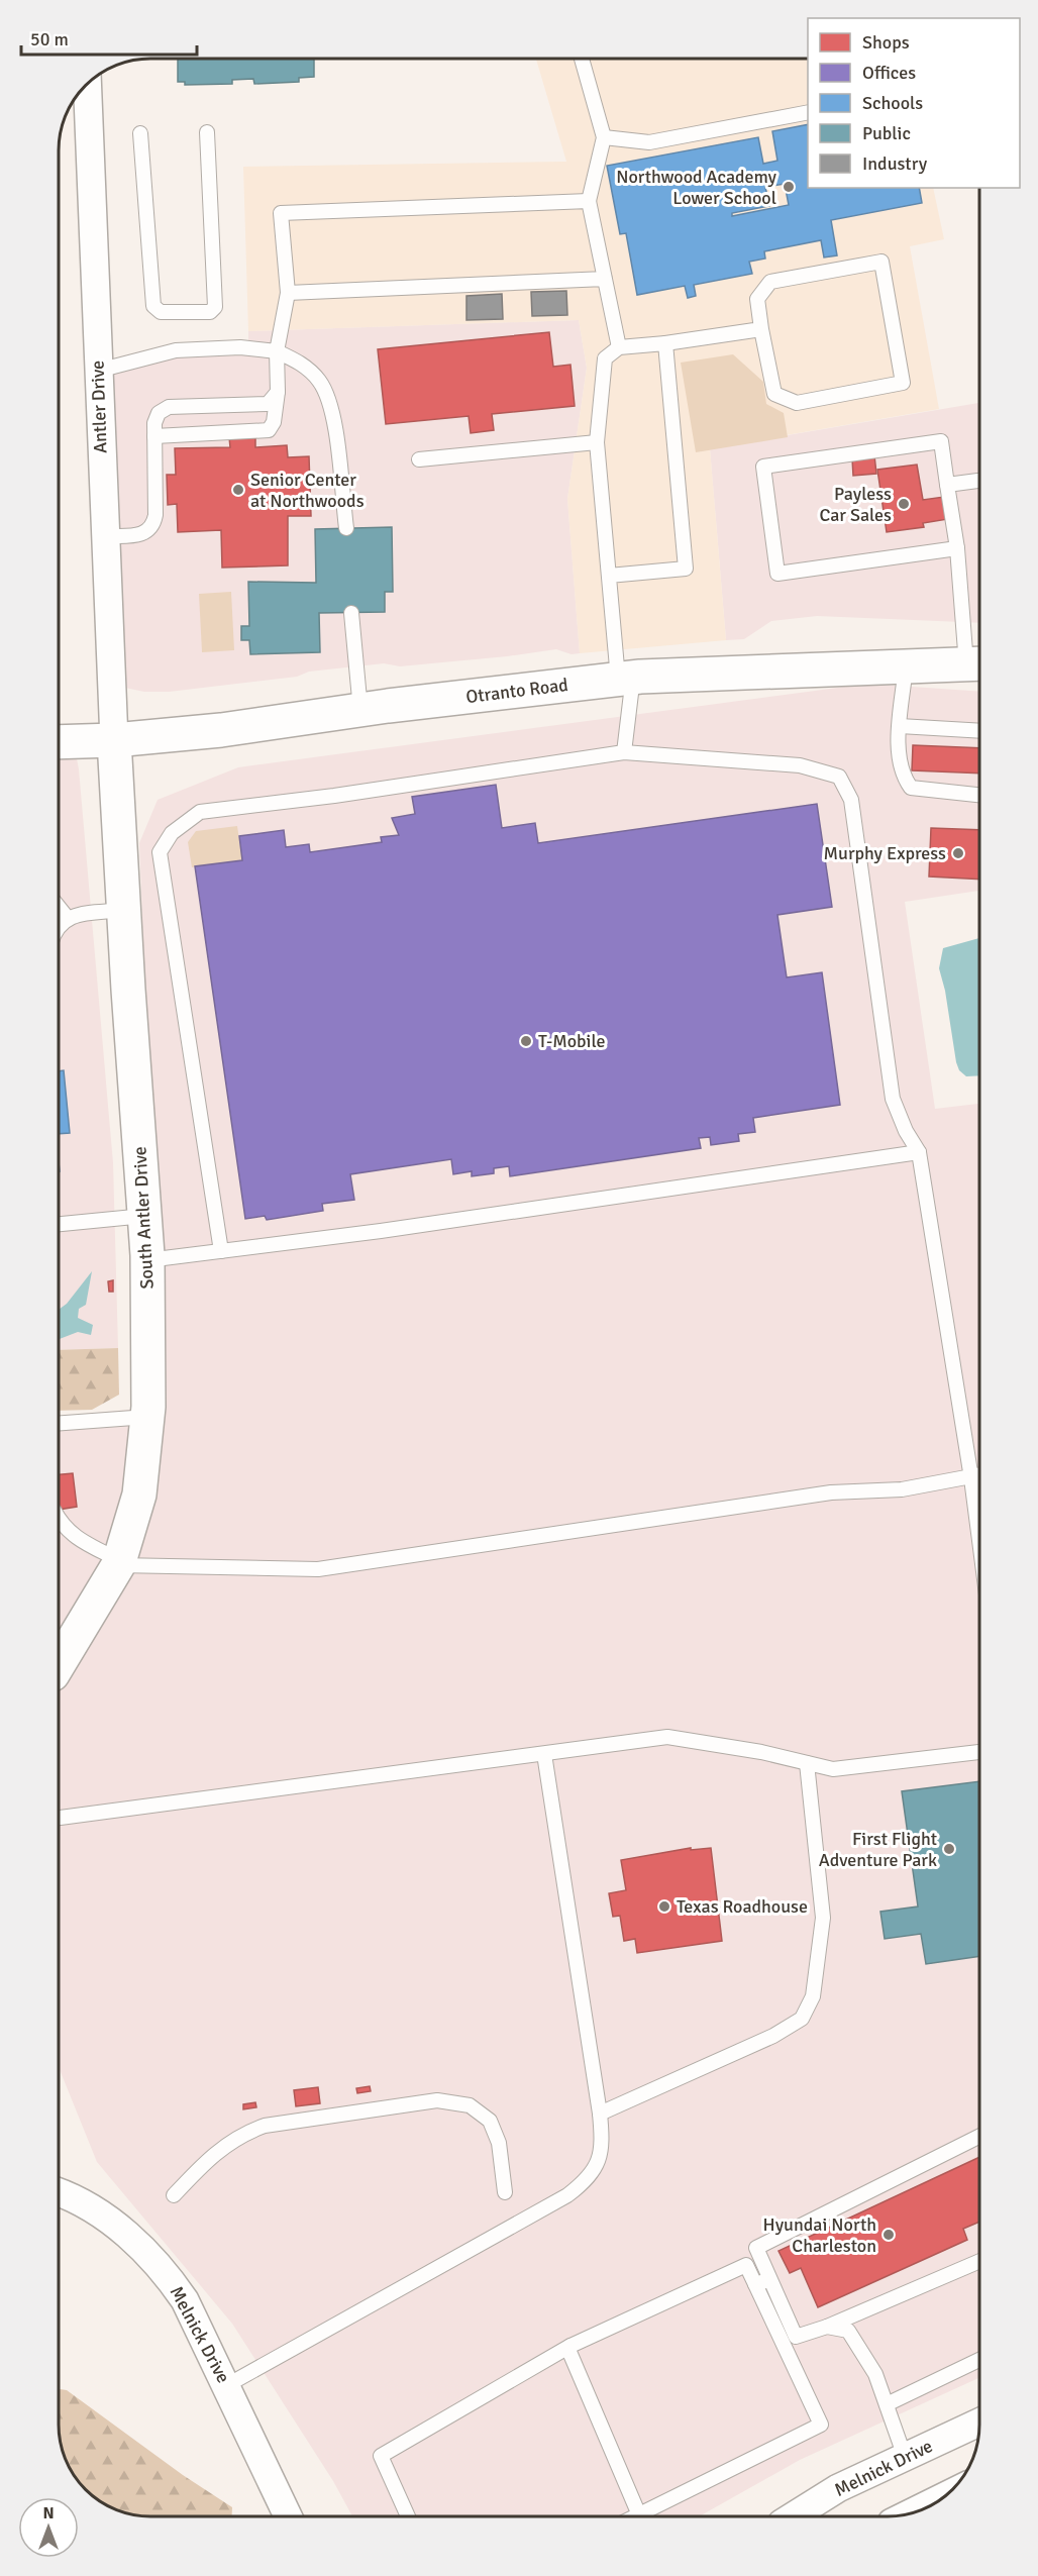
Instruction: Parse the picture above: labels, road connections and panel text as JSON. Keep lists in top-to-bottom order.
{
  "streets": {
    "street": [
      "Antler Drive",
      "Otranto Road",
      "South Antler Drive",
      "Melnick Drive"
    ]
  },
  "crossings": [
    ["Antler Drive", "Otranto Road"],
    ["Antler Drive", "South Antler Drive"],
    ["Otranto Road", "South Antler Drive"]
  ],
  "places": [
    "Northwood Academy Lower School",
    "Senior Center at Northwoods",
    "Payless Car Sales",
    "Murphy Express",
    "T-Mobile",
    "First Flight Adventure Park",
    "Texas Roadhouse",
    "Hyundai North Charleston"
  ],
  "legend": [
    "Shops",
    "Offices",
    "Schools",
    "Public",
    "Industry"
  ],
  "scale_bar": "50 m",
  "north": "top"
}
